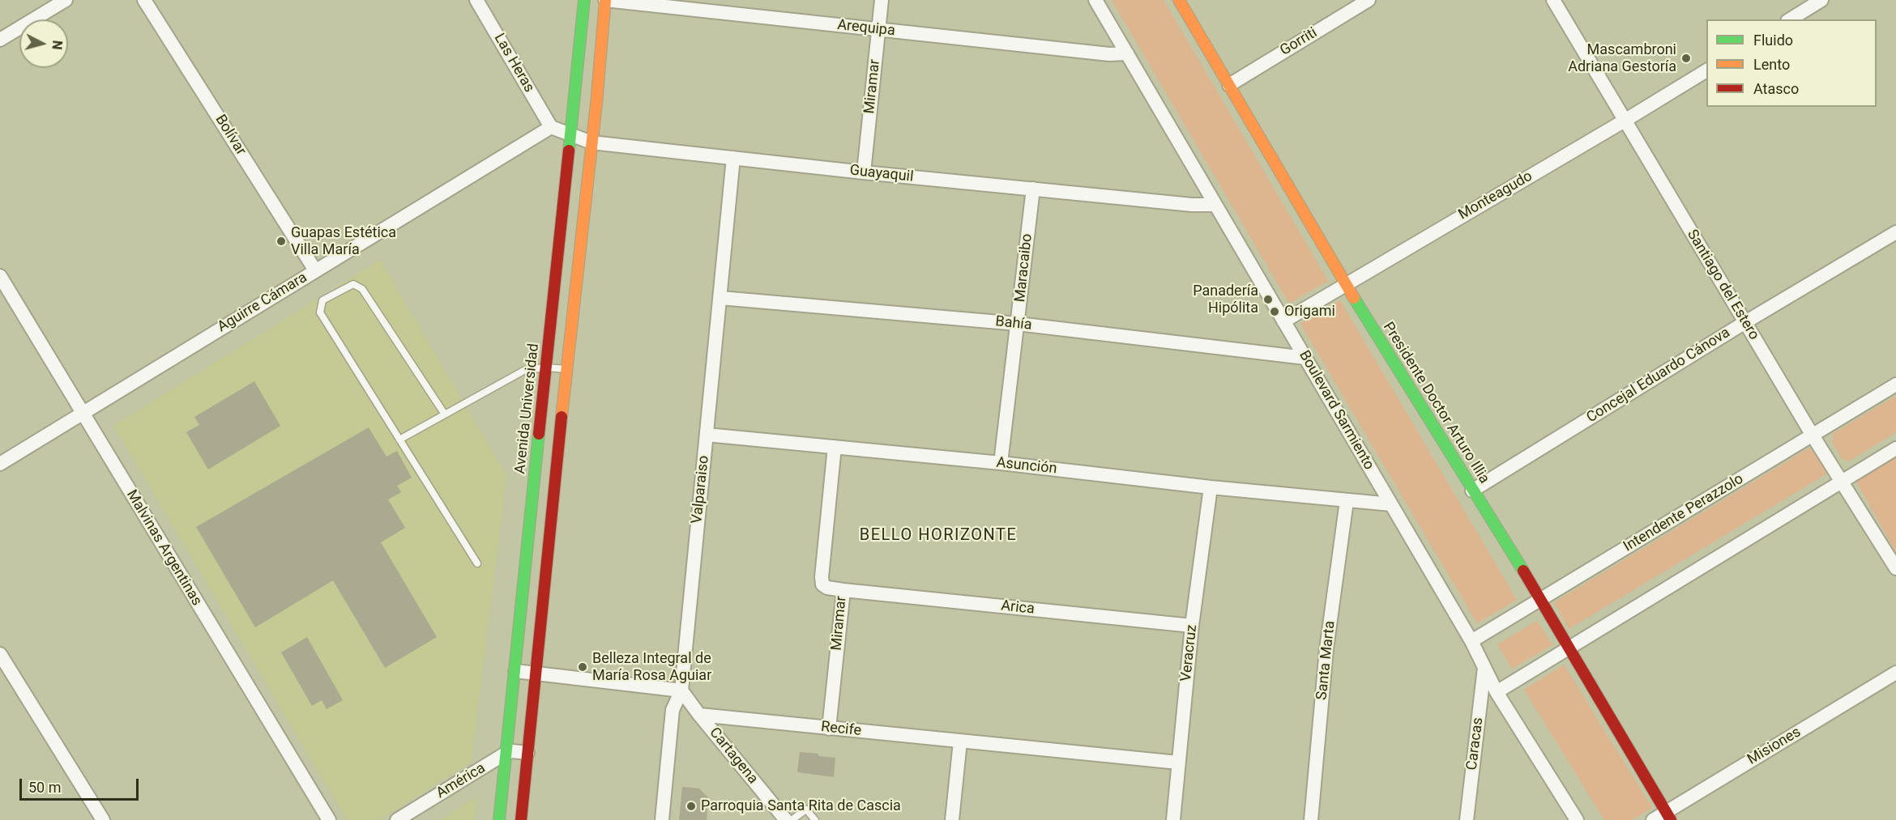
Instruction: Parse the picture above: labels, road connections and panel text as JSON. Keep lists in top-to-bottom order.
{
  "streets": {
    "main road": ["Presidente Doctor Arturo Illia", "Avenida Universidad"],
    "street": [
      "Arequipa",
      "Gorriti",
      "Las Heras",
      "Miramar",
      "Bolívar",
      "Guayaquil",
      "Monteagudo",
      "Maracaibo",
      "Santiago del Estero",
      "Aguirre Cámara",
      "Bahía",
      "Concejal Eduardo Cánova",
      "Boulevard Sarmiento",
      "Asunción",
      "Valparaiso",
      "Intendente Perazzolo",
      "Malvinas Argentinas",
      "Arica",
      "Veracruz",
      "Santa Marta",
      "Recife",
      "Caracas",
      "Misiones",
      "Cartagena",
      "América"
    ]
  },
  "crossings": [
    ["Arequipa", "Miramar"],
    ["Arequipa", "Boulevard Sarmiento"],
    ["Gorriti", "Presidente Doctor Arturo Illia"],
    ["Las Heras", "Guayaquil"],
    ["Las Heras", "Aguirre Cámara"],
    ["Miramar", "Guayaquil"],
    ["Miramar", "Asunción"],
    ["Miramar", "Arica"],
    ["Miramar", "Recife"],
    ["Bolívar", "Aguirre Cámara"],
    ["Guayaquil", "Maracaibo"],
    ["Guayaquil", "Aguirre Cámara"],
    ["Guayaquil", "Avenida Universidad"],
    ["Guayaquil", "Boulevard Sarmiento"],
    ["Guayaquil", "Valparaiso"],
    ["Monteagudo", "Santiago del Estero"],
    ["Monteagudo", "Presidente Doctor Arturo Illia"],
    ["Monteagudo", "Boulevard Sarmiento"],
    ["Maracaibo", "Bahía"],
    ["Maracaibo", "Asunción"],
    ["Santiago del Estero", "Concejal Eduardo Cánova"],
    ["Santiago del Estero", "Intendente Perazzolo"],
    ["Aguirre Cámara", "Malvinas Argentinas"],
    ["Bahía", "Boulevard Sarmiento"],
    ["Bahía", "Valparaiso"],
    ["Concejal Eduardo Cánova", "Presidente Doctor Arturo Illia"],
    ["Presidente Doctor Arturo Illia", "Intendente Perazzolo"],
    ["Presidente Doctor Arturo Illia", "Misiones"],
    ["Avenida Universidad", "América"],
    ["Boulevard Sarmiento", "Asunción"],
    ["Boulevard Sarmiento", "Intendente Perazzolo"],
    ["Boulevard Sarmiento", "Caracas"],
    ["Asunción", "Valparaiso"],
    ["Asunción", "Veracruz"],
    ["Asunción", "Santa Marta"],
    ["Arica", "Veracruz"],
    ["Veracruz", "Recife"],
    ["Recife", "Cartagena"]
  ],
  "districts": ["BELLO HORIZONTE"],
  "places": [
    "Mascambroni Adriana Gestoría",
    "Guapas Estética Villa María",
    "Panadería Hipólita",
    "Origami",
    "Belleza Integral de María Rosa Aguiar",
    "Parroquia Santa Rita de Cascia"
  ],
  "legend": ["Fluido", "Lento", "Atasco"],
  "scale_bar": "50 m",
  "north": "right"
}
